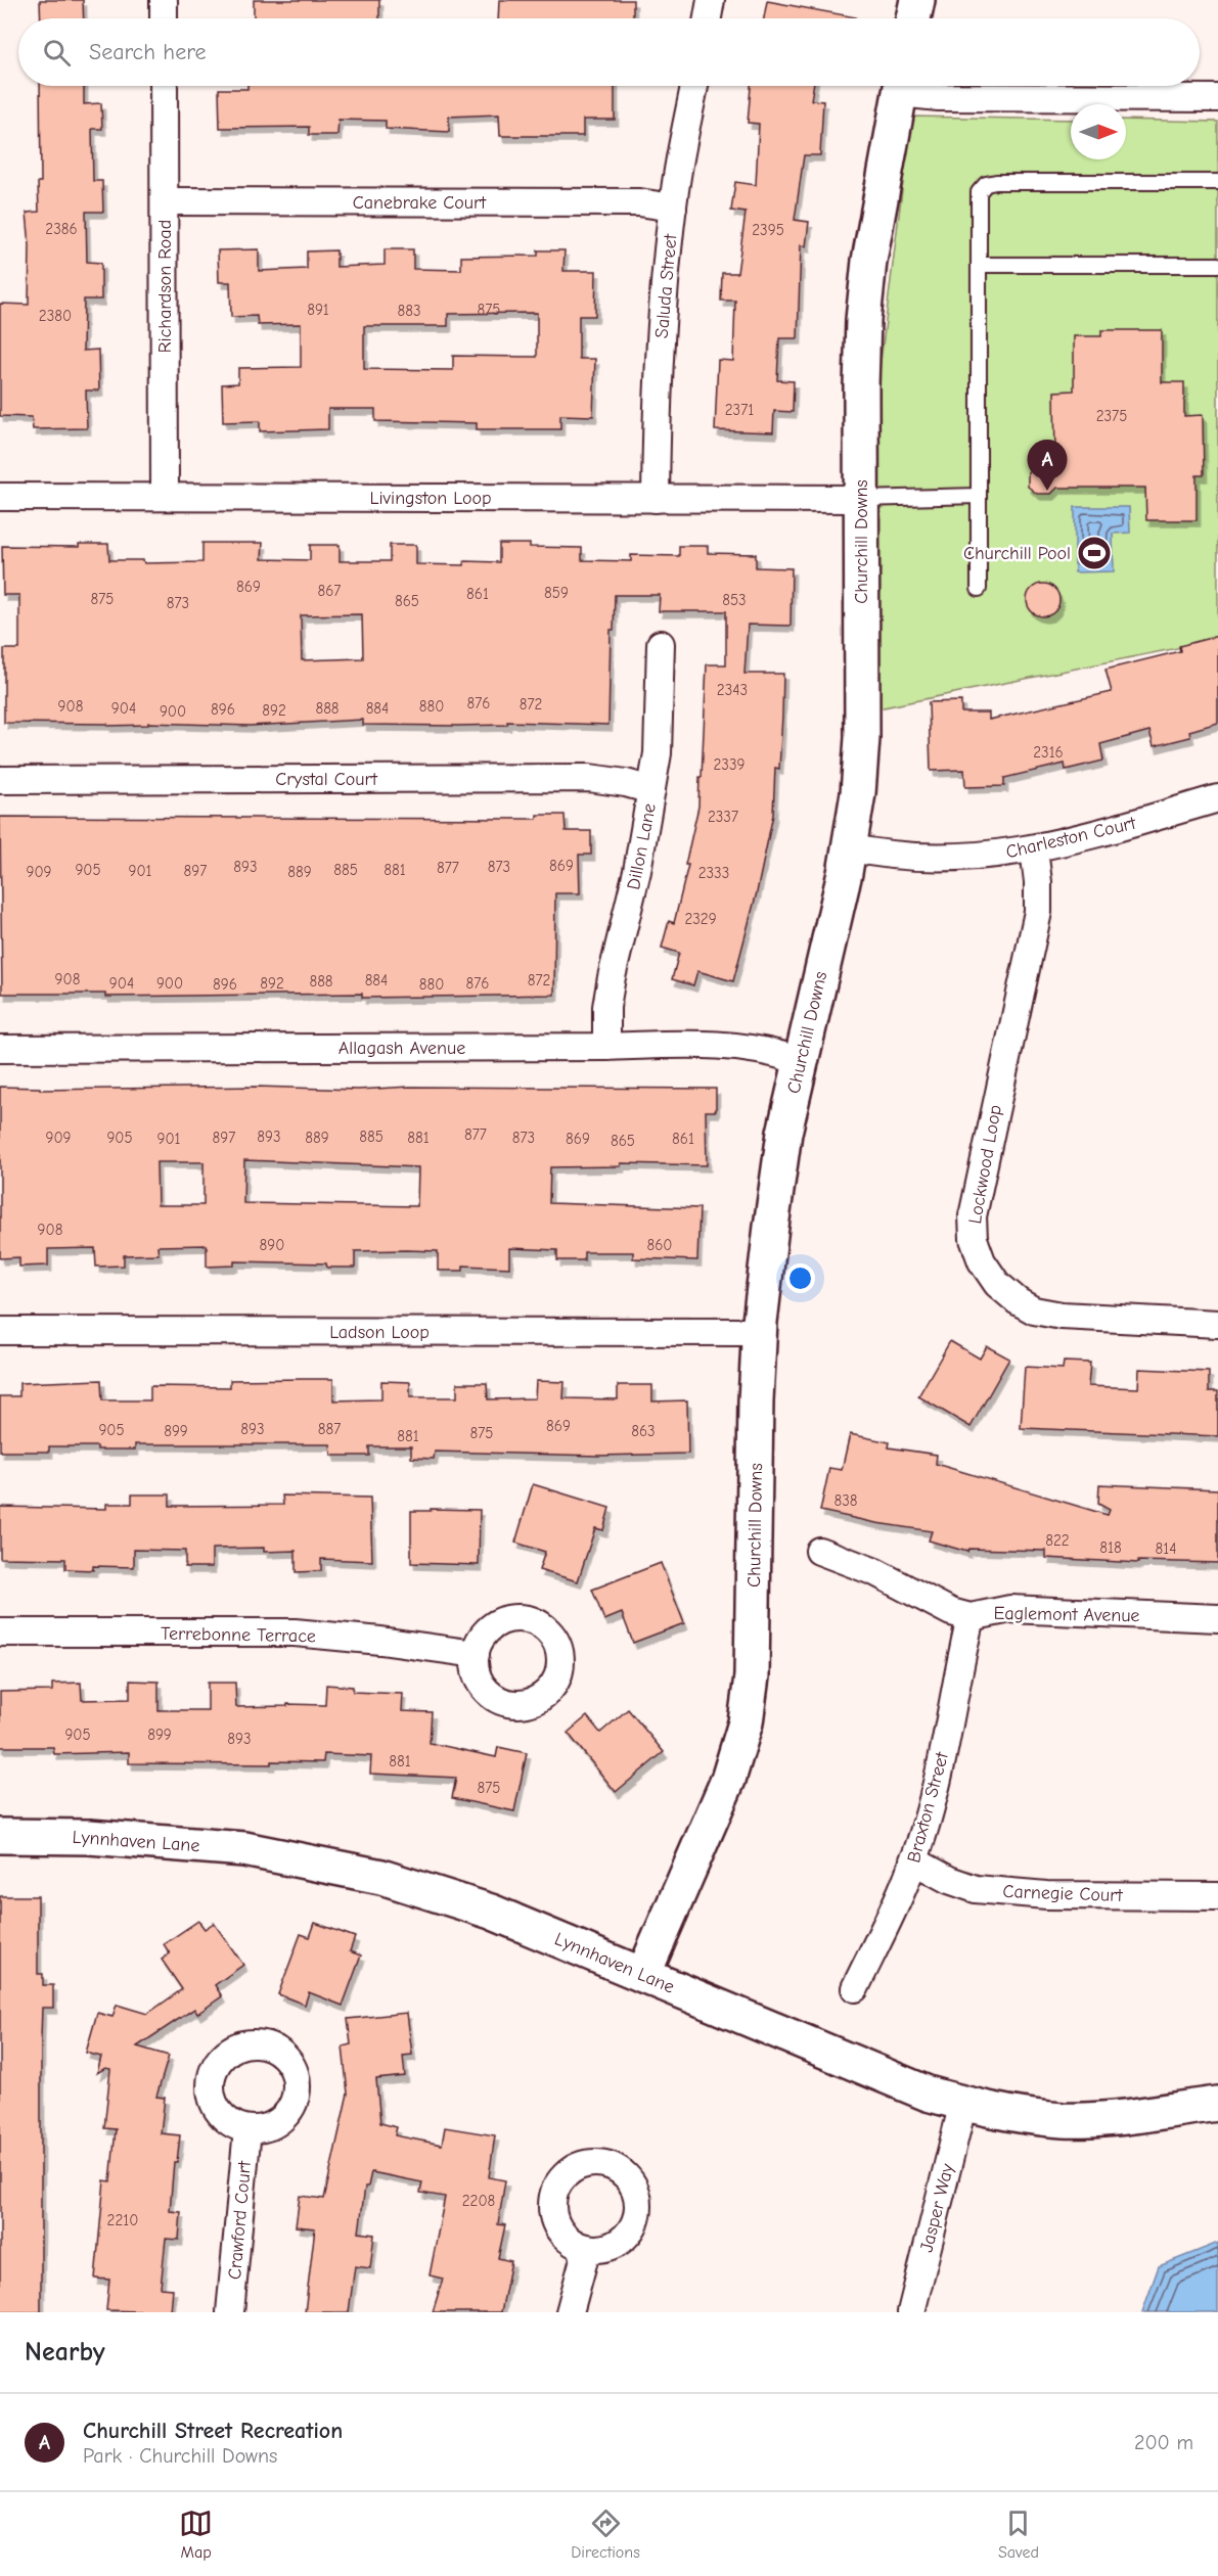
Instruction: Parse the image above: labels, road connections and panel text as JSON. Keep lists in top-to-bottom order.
{
  "streets": {
    "street": [
      "Canebrake Court",
      "Richardson Road",
      "Saluda Street",
      "Livingston Loop",
      "Churchill Downs",
      "Crystal Court",
      "Charleston Court",
      "Dillon Lane",
      "Allagash Avenue",
      "Lockwood Loop",
      "Ladson Loop",
      "Eaglemont Avenue",
      "Terrebonne Terrace",
      "Braxton Street",
      "Lynnhaven Lane",
      "Carnegie Court",
      "Jasper Way",
      "Crawford Court"
    ]
  },
  "crossings": [
    ["Canebrake Court", "Richardson Road"],
    ["Canebrake Court", "Saluda Street"],
    ["Richardson Road", "Livingston Loop"],
    ["Saluda Street", "Livingston Loop"],
    ["Livingston Loop", "Churchill Downs"],
    ["Churchill Downs", "Charleston Court"],
    ["Churchill Downs", "Allagash Avenue"],
    ["Churchill Downs", "Ladson Loop"],
    ["Churchill Downs", "Lynnhaven Lane"],
    ["Crystal Court", "Dillon Lane"],
    ["Charleston Court", "Lockwood Loop"],
    ["Dillon Lane", "Allagash Avenue"],
    ["Eaglemont Avenue", "Braxton Street"],
    ["Braxton Street", "Carnegie Court"],
    ["Lynnhaven Lane", "Jasper Way"]
  ],
  "places": {
    "sports": ["Churchill Pool"]
  },
  "house_numbers": [
    "2386",
    "2395",
    "891",
    "875",
    "883",
    "2380",
    "2371",
    "2375",
    "869",
    "867",
    "859",
    "861",
    "875",
    "853",
    "865",
    "873",
    "2343",
    "876",
    "872",
    "908",
    "880",
    "904",
    "888",
    "884",
    "896",
    "892",
    "900",
    "2316",
    "2339",
    "2337",
    "869",
    "893",
    "873",
    "877",
    "905",
    "885",
    "881",
    "901",
    "897",
    "909",
    "889",
    "2333",
    "2329",
    "908",
    "884",
    "872",
    "888",
    "904",
    "900",
    "892",
    "876",
    "896",
    "880",
    "877",
    "893",
    "885",
    "909",
    "905",
    "897",
    "889",
    "881",
    "873",
    "901",
    "869",
    "861",
    "865",
    "908",
    "890",
    "860",
    "869",
    "893",
    "887",
    "905",
    "899",
    "863",
    "875",
    "881",
    "838",
    "822",
    "818",
    "814",
    "905",
    "899",
    "893",
    "881",
    "875",
    "2208",
    "2210"
  ],
  "north": "right",
  "page": {
    "search": "Search here",
    "pins": "A",
    "heading": "Nearby",
    "list": [
      {
        "mark": "A",
        "name": "Churchill Street Recreation",
        "note": "Park · Churchill Downs",
        "value": "200 m"
      }
    ],
    "nav": ["Map", "Directions", "Saved"]
  }
}
